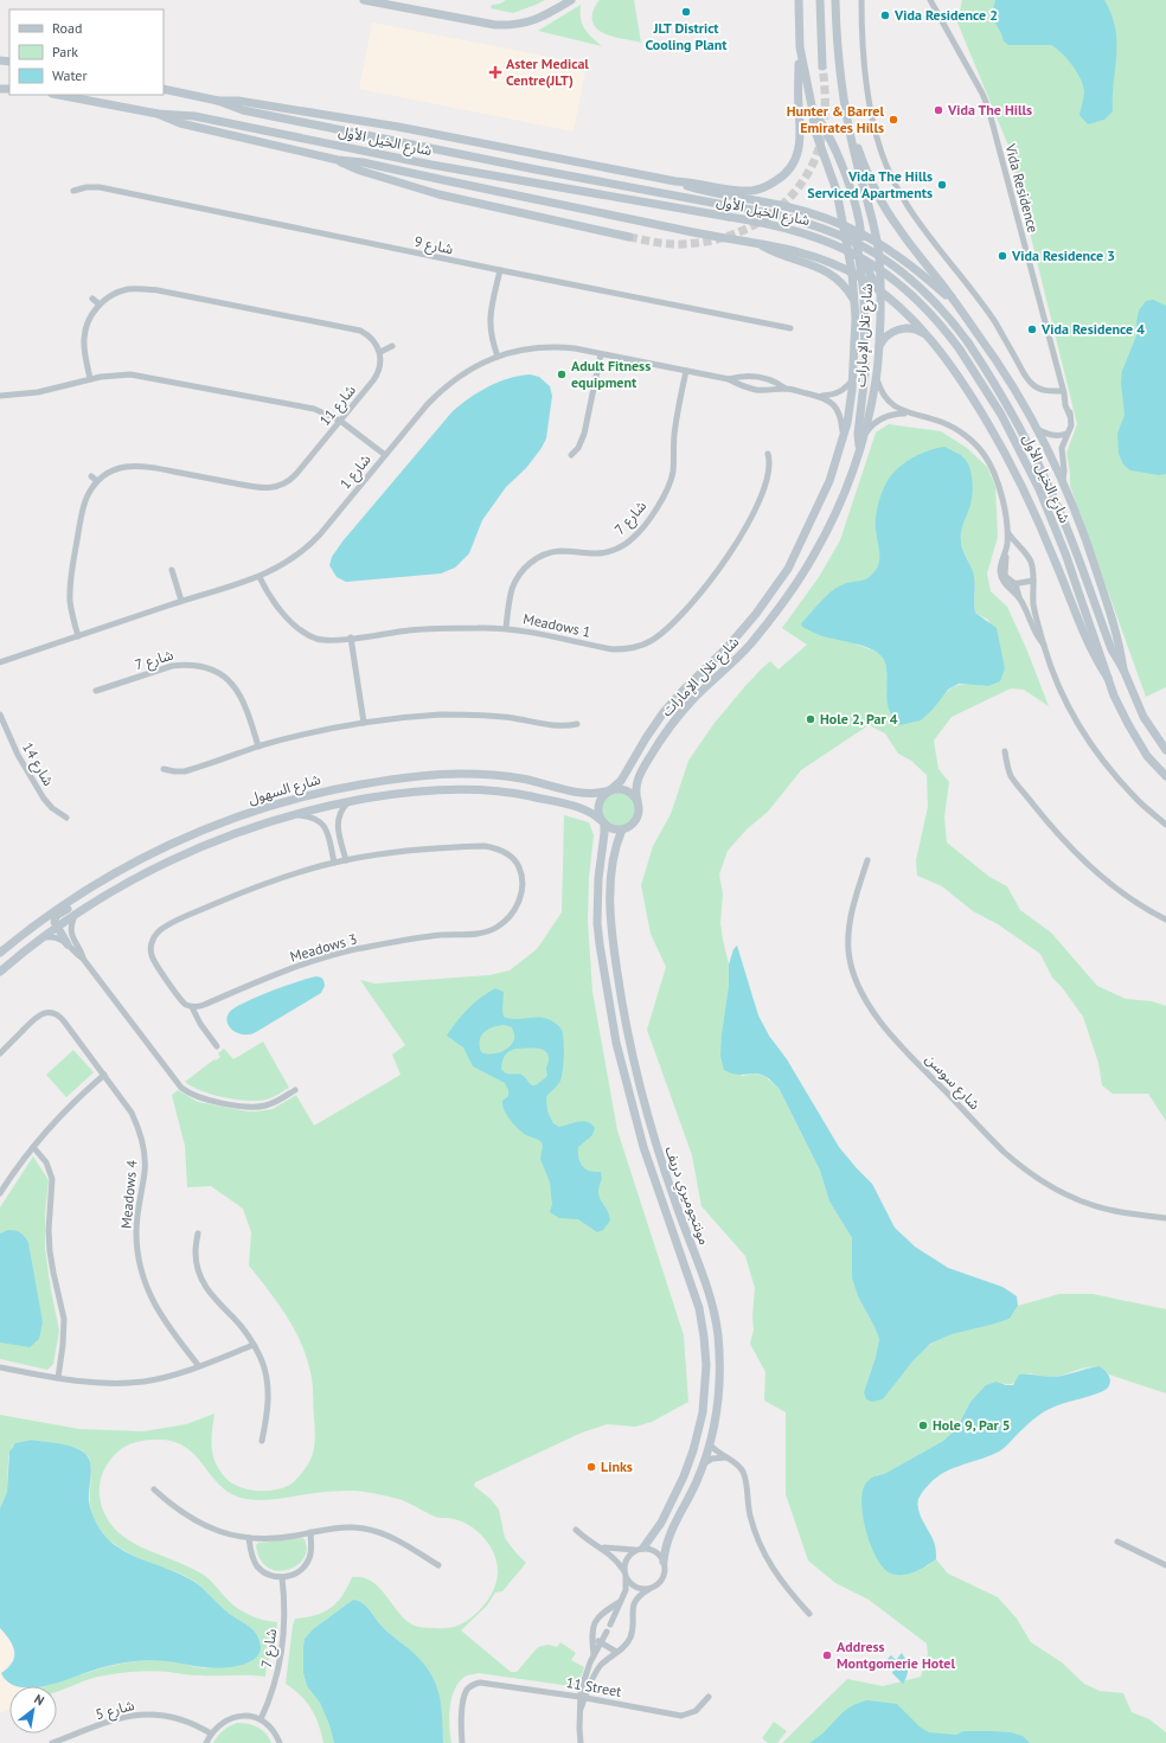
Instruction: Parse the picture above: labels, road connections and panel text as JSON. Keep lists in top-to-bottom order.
{
  "streets": {
    "main road": [
      "شارع الخيل الأول",
      "شارع تلال الإمارات",
      "شارع السهول",
      "مونتجوميري دريف"
    ],
    "street": [
      "Vida Residence",
      "شارع 9",
      "شارع 11",
      "شارع 1",
      "شارع 7",
      "Meadows 1",
      "شارع 14",
      "Meadows 3",
      "شارع سوسن",
      "Meadows 4",
      "11 Street",
      "شارع 5"
    ]
  },
  "crossings": [
    ["شارع تلال الإمارات", "شارع السهول"],
    ["شارع تلال الإمارات", "مونتجوميري دريف"],
    ["شارع 11", "شارع 1"],
    ["شارع 1", "شارع 7"],
    ["شارع 1", "Meadows 1"],
    ["شارع 7", "Meadows 1"],
    ["شارع السهول", "مونتجوميري دريف"]
  ],
  "places": {
    "other": [
      "JLT District Cooling Plant",
      "Vida Residence 2",
      "Vida The Hills",
      "Hunter & Barrel Emirates Hills",
      "Vida The Hills Serviced Apartments",
      "Vida Residence 3",
      "Vida Residence 4",
      "Adult Fitness equipment",
      "Hole 2, Par 4",
      "Hole 9, Par 5",
      "Links",
      "Address Montgomerie Hotel"
    ],
    "health": ["Aster Medical Centre(JLT)"]
  },
  "legend": ["Road", "Park", "Water"],
  "north": "top right"
}
